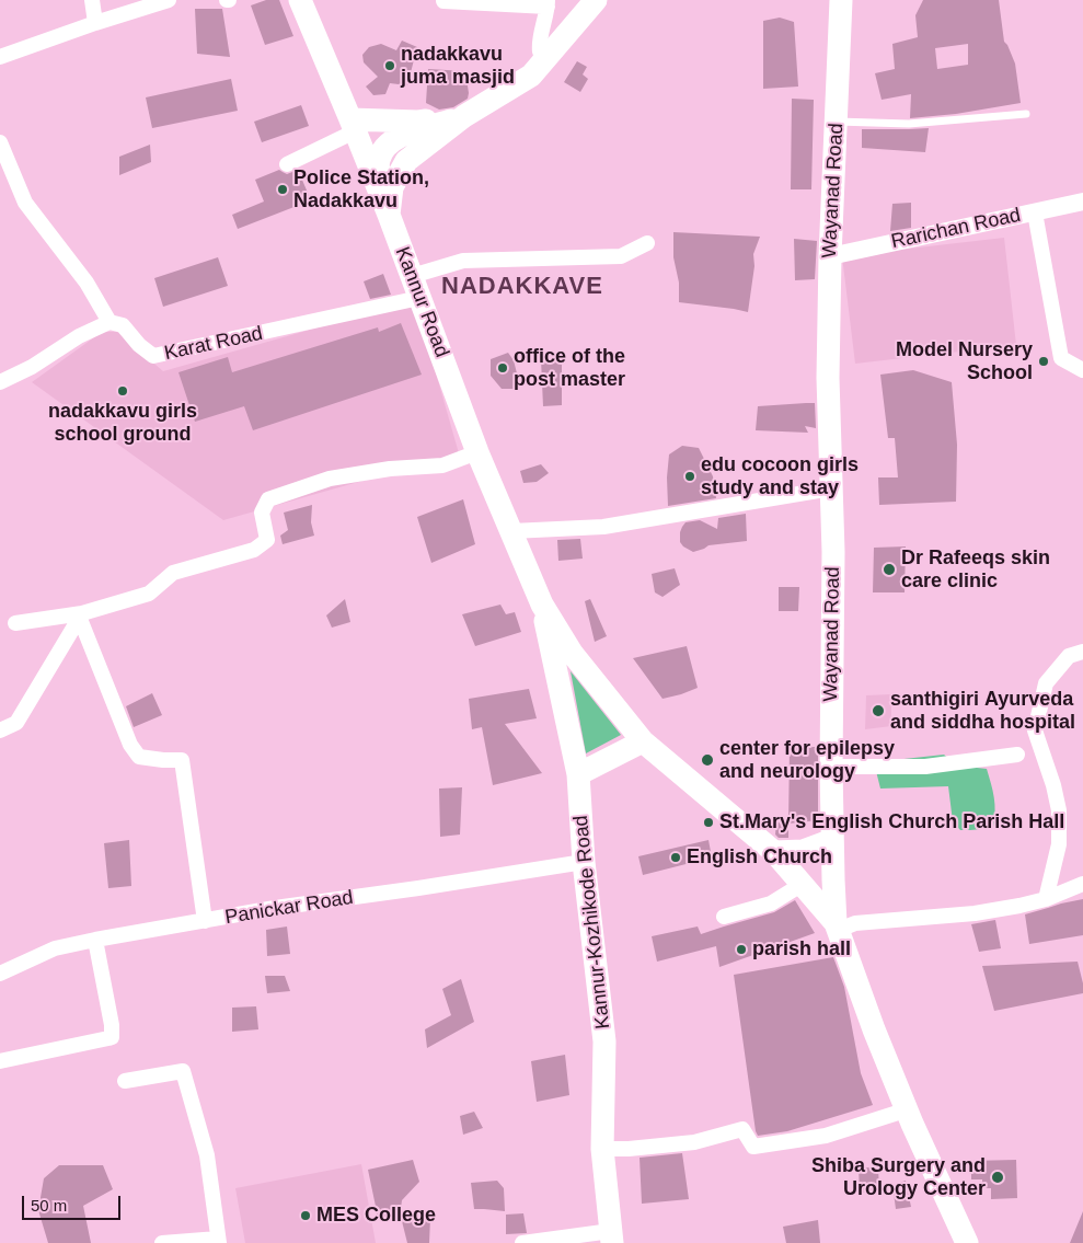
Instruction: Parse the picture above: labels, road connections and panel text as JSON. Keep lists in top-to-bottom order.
{
  "streets": {
    "main road": ["Wayanad Road", "Kannur Road", "Kannur-Kozhikode Road"],
    "street": ["Rarichan Road", "Karat Road", "Panickar Road"]
  },
  "crossings": [
    ["Wayanad Road", "Rarichan Road"],
    ["Kannur Road", "Karat Road"],
    ["Kannur Road", "Kannur-Kozhikode Road"],
    ["Panickar Road", "Kannur-Kozhikode Road"]
  ],
  "districts": ["NADAKKAVE"],
  "places": [
    "nadakkavu juma masjid",
    "Police Station, Nadakkavu",
    "Model Nursery School",
    "office of the post master",
    "nadakkavu girls school ground",
    "edu cocoon girls study and stay",
    "Dr Rafeeqs skin care clinic",
    "santhigiri Ayurveda and siddha hospital",
    "center for epilepsy and neurology",
    "St.Mary's English Church Parish Hall",
    "English Church",
    "parish hall",
    "Shiba Surgery and Urology Center",
    "MES College"
  ],
  "scale_bar": "50 m"
}
